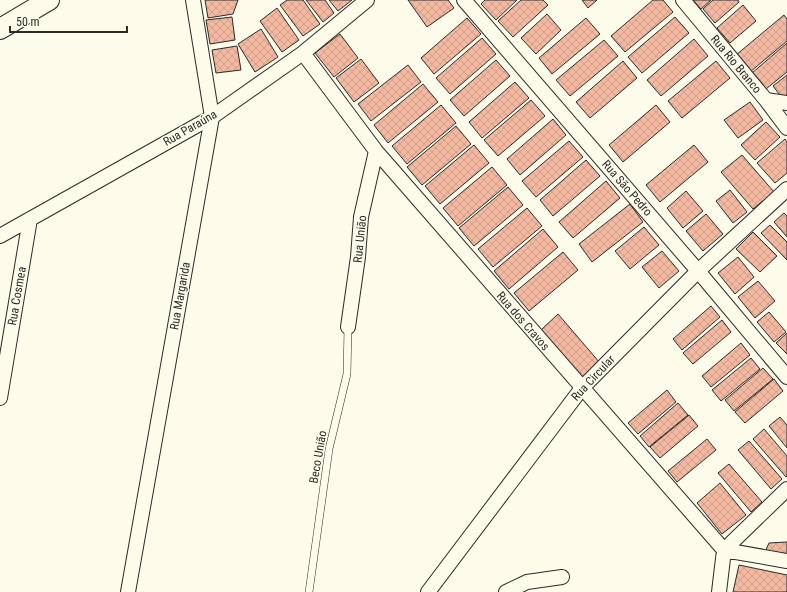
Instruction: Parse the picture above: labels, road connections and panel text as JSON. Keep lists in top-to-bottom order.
{
  "streets": {
    "street": [
      "Rua Rio Branco",
      "Rua Paraúna",
      "Rua São Pedro",
      "Rua União",
      "Rua Cosmea",
      "Rua Margarida",
      "Rua dos Cravos",
      "Rua Circular"
    ],
    "lane": ["Beco União"]
  },
  "crossings": [
    ["Rua Paraúna", "Rua Cosmea"],
    ["Rua Paraúna", "Rua Margarida"],
    ["Rua Paraúna", "Rua dos Cravos"],
    ["Rua São Pedro", "Rua Circular"],
    ["Rua União", "Rua dos Cravos"],
    ["Rua União", "Beco União"],
    ["Rua dos Cravos", "Rua Circular"]
  ],
  "scale_bar": "50 m"
}
